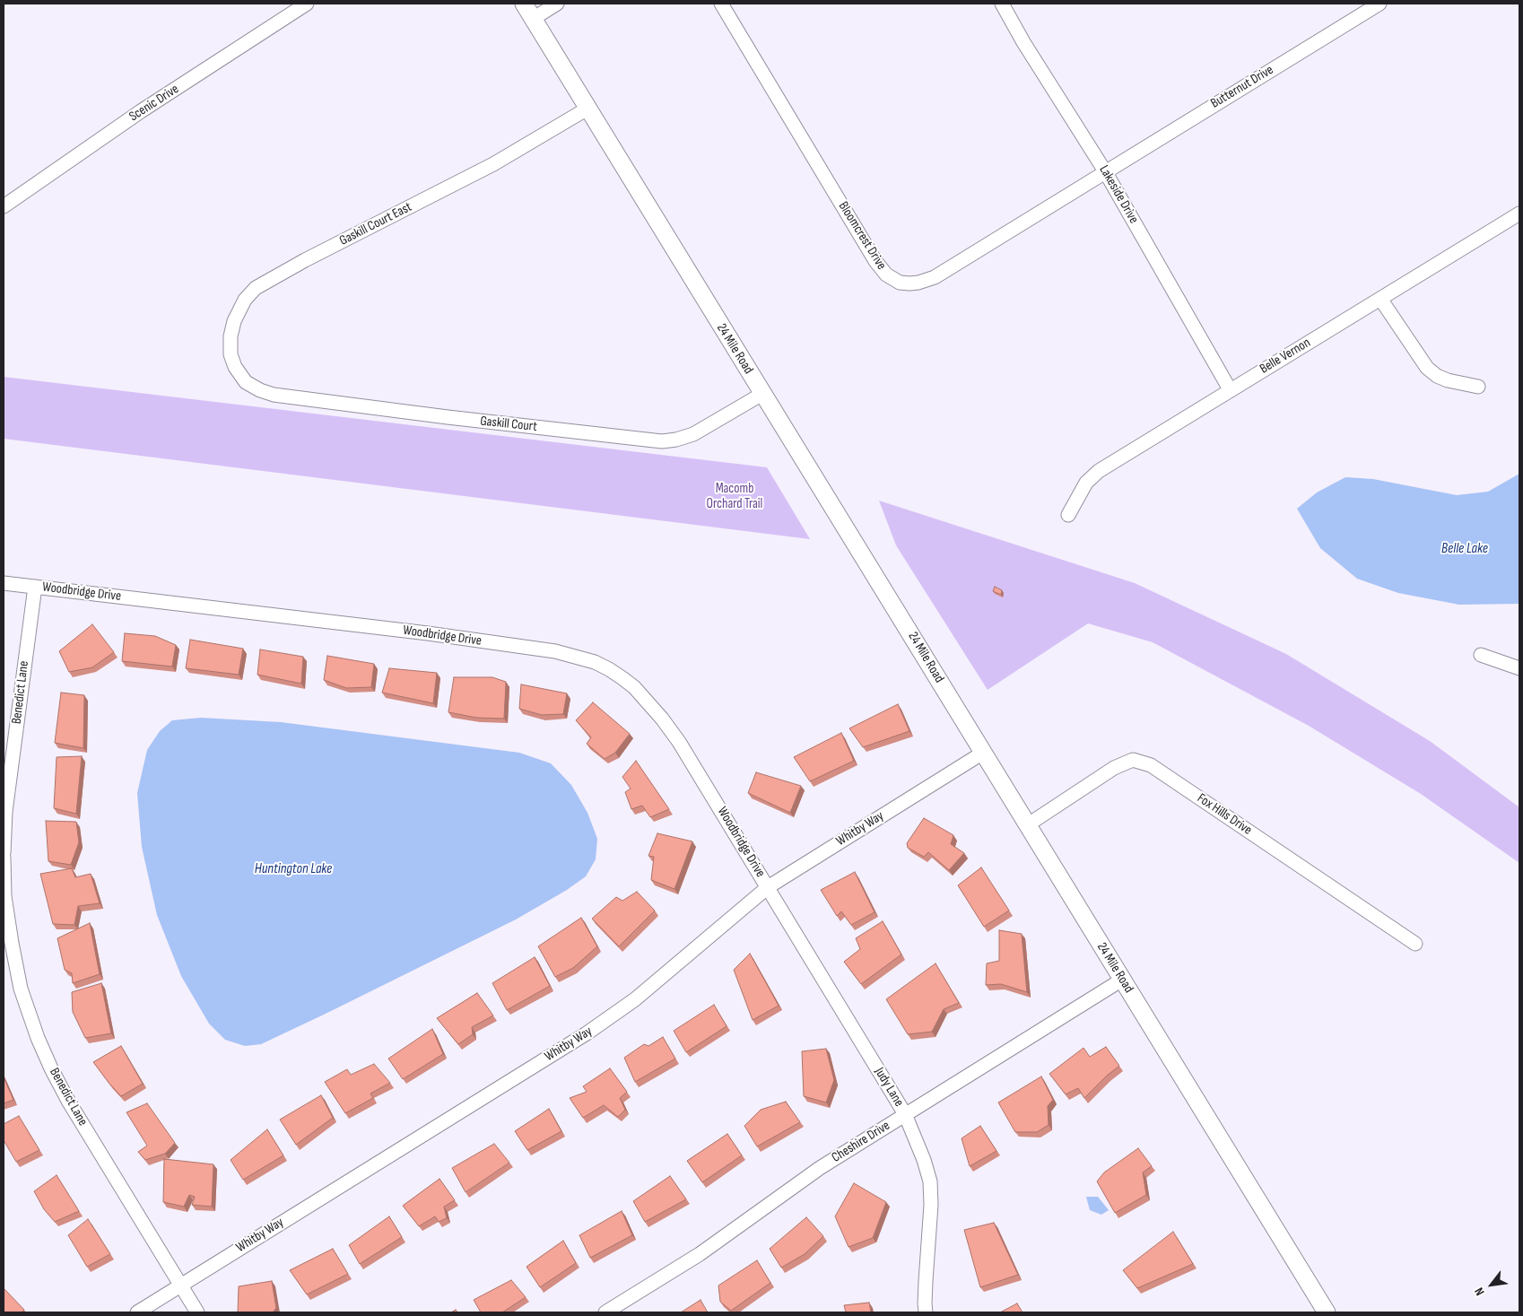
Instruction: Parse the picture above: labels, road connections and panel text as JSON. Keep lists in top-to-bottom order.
{
  "streets": {
    "street": [
      "Butternut Drive",
      "Scenic Drive",
      "Lakeside Drive",
      "Gaskill Court East",
      "Bloomcrest Drive",
      "24 Mile Road",
      "Belle Vernon",
      "Gaskill Court",
      "Woodbridge Drive",
      "Benedict Lane",
      "Fox Hills Drive",
      "Whitby Way",
      "Judy Lane",
      "Cheshire Drive"
    ]
  },
  "crossings": [
    ["Butternut Drive", "Lakeside Drive"],
    ["Butternut Drive", "Bloomcrest Drive"],
    ["Lakeside Drive", "Bloomcrest Drive"],
    ["Lakeside Drive", "Belle Vernon"],
    ["Gaskill Court East", "24 Mile Road"],
    ["Gaskill Court East", "Gaskill Court"],
    ["24 Mile Road", "Gaskill Court"],
    ["24 Mile Road", "Fox Hills Drive"],
    ["24 Mile Road", "Whitby Way"],
    ["24 Mile Road", "Cheshire Drive"],
    ["Woodbridge Drive", "Benedict Lane"],
    ["Woodbridge Drive", "Whitby Way"],
    ["Woodbridge Drive", "Judy Lane"],
    ["Benedict Lane", "Whitby Way"],
    ["Whitby Way", "Judy Lane"],
    ["Judy Lane", "Cheshire Drive"]
  ],
  "water": ["Belle Lake", "Huntington Lake"],
  "parks": ["Macomb Orchard Trail"],
  "north": "bottom left"
}
